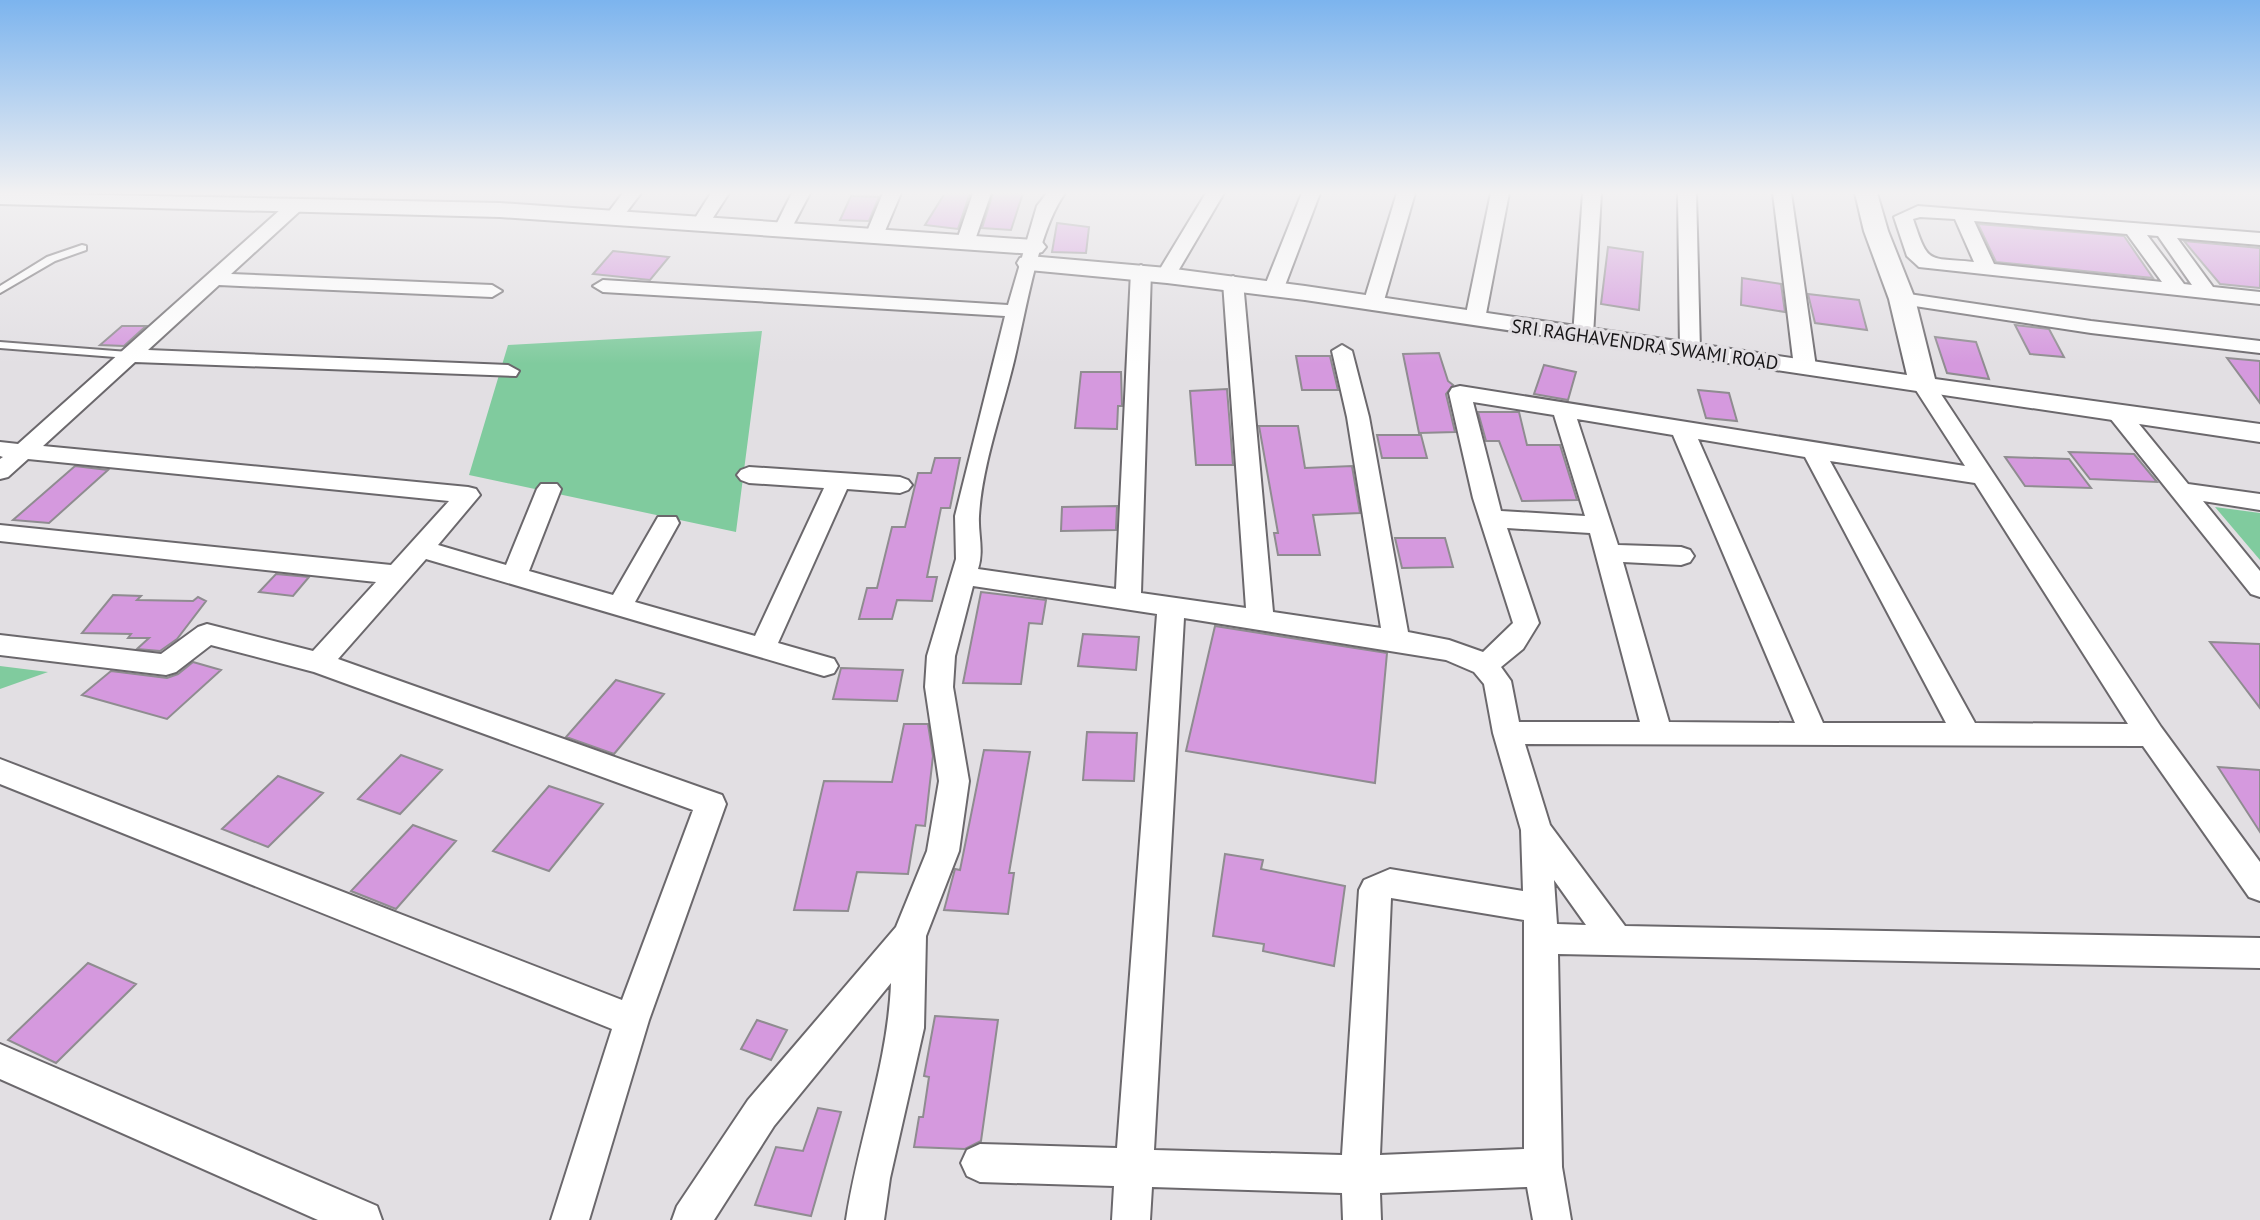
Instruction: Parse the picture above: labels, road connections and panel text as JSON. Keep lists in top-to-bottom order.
{
  "streets": {
    "street": ["SRI RAGHAVENDRA SWAMI ROAD"]
  }
}
